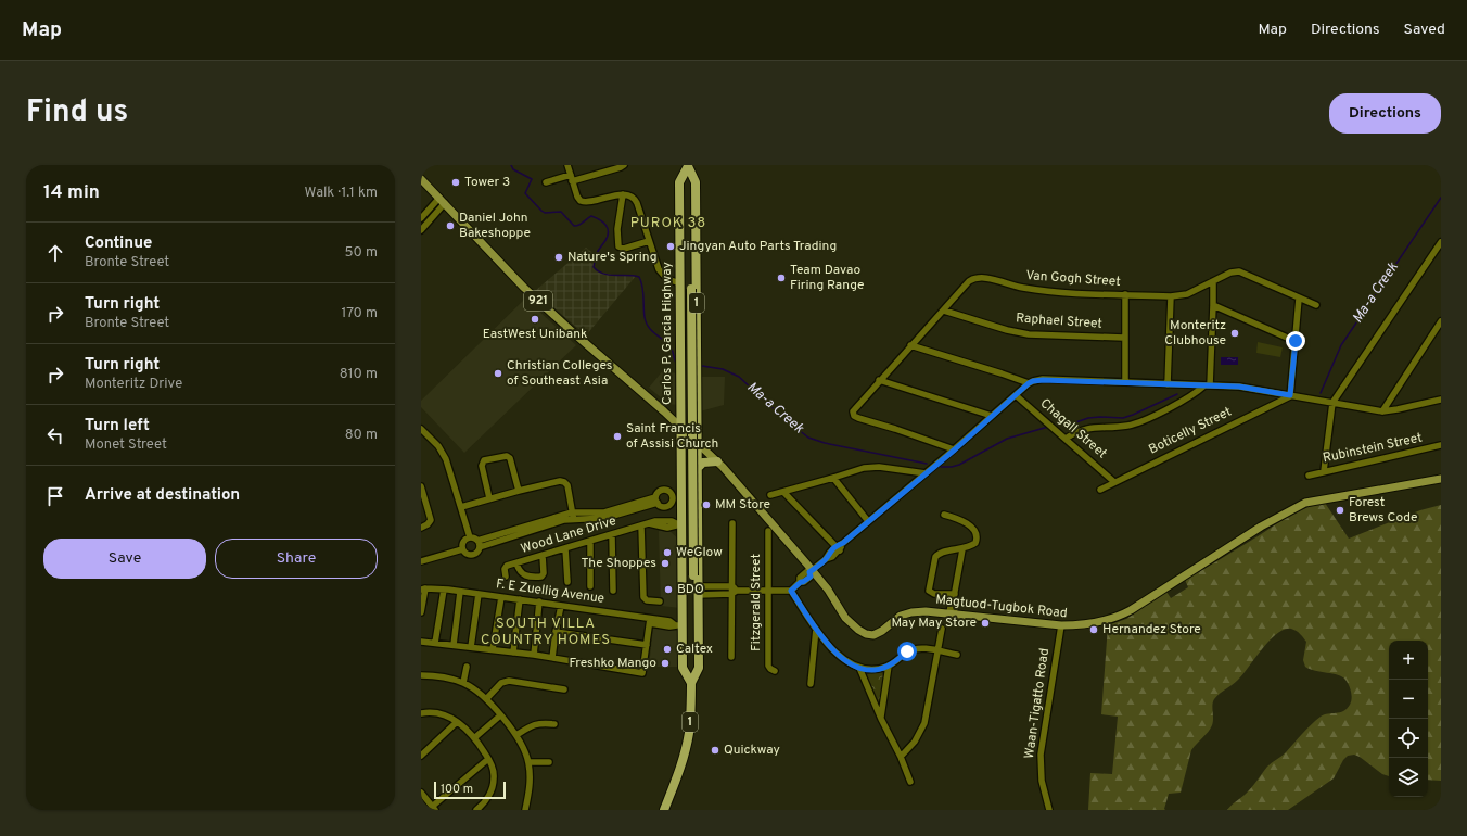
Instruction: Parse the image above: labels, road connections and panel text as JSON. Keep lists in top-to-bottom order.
{
  "streets": {
    "highway": ["1", "Carlos P. Garcia Highway"],
    "main road": ["921", "Magtuod-Tugbok Road"],
    "street": [
      "Van Gogh Street",
      "Raphael Street",
      "Chagall Street",
      "Boticelly Street",
      "Rubinstein Street",
      "Wood Lane Drive",
      "F. E Zuellig Avenue",
      "Fitzgerald Street",
      "Waan-Tigatto Road"
    ]
  },
  "crossings": [
    ["Van Gogh Street", "Raphael Street"],
    ["921", "Carlos P. Garcia Highway"],
    ["921", "Magtuod-Tugbok Road"],
    ["Carlos P. Garcia Highway", "Wood Lane Drive"],
    ["Carlos P. Garcia Highway", "F. E Zuellig Avenue"],
    ["Carlos P. Garcia Highway", "Magtuod-Tugbok Road"],
    ["Chagall Street", "Boticelly Street"],
    ["Magtuod-Tugbok Road", "Waan-Tigatto Road"]
  ],
  "districts": ["PUROK 38", "SOUTH VILLA COUNTRY HOMES"],
  "water": ["Ma-a Creek"],
  "places": [
    "Tower 3",
    "Daniel John Bakeshoppe",
    "Jingyan Auto Parts Trading",
    "Nature's Spring",
    "Team Davao Firing Range",
    "EastWest Unibank",
    "Monteritz Clubhouse",
    "Christian Colleges of Southeast Asia",
    "Saint Francis of Assisi Church",
    "MM Store",
    "Forest Brews Code",
    "WeGlow",
    "The Shoppes",
    "BDO",
    "May May Store",
    "Hernandez Store",
    "Caltex",
    "Freshko Mango",
    "Quickway"
  ],
  "scale_bar": "100 m",
  "page": {
    "header": "Map",
    "nav": ["Map", "Directions", "Saved"],
    "title": "Find us",
    "buttons": [
      "Directions",
      ["Save", "Share"]
    ],
    "heading": ["14 min", "Walk · 1.1 km"],
    "list": [
      ["Continue", "Bronte Street", "50 m"],
      ["Turn right", "Bronte Street", "170 m"],
      ["Turn right", "Monteritz Drive", "810 m"],
      ["Turn left", "Monet Street", "80 m"],
      "Arrive at destination"
    ],
    "map_buttons": ["+", "−"],
    "scale": "100 m"
  }
}
